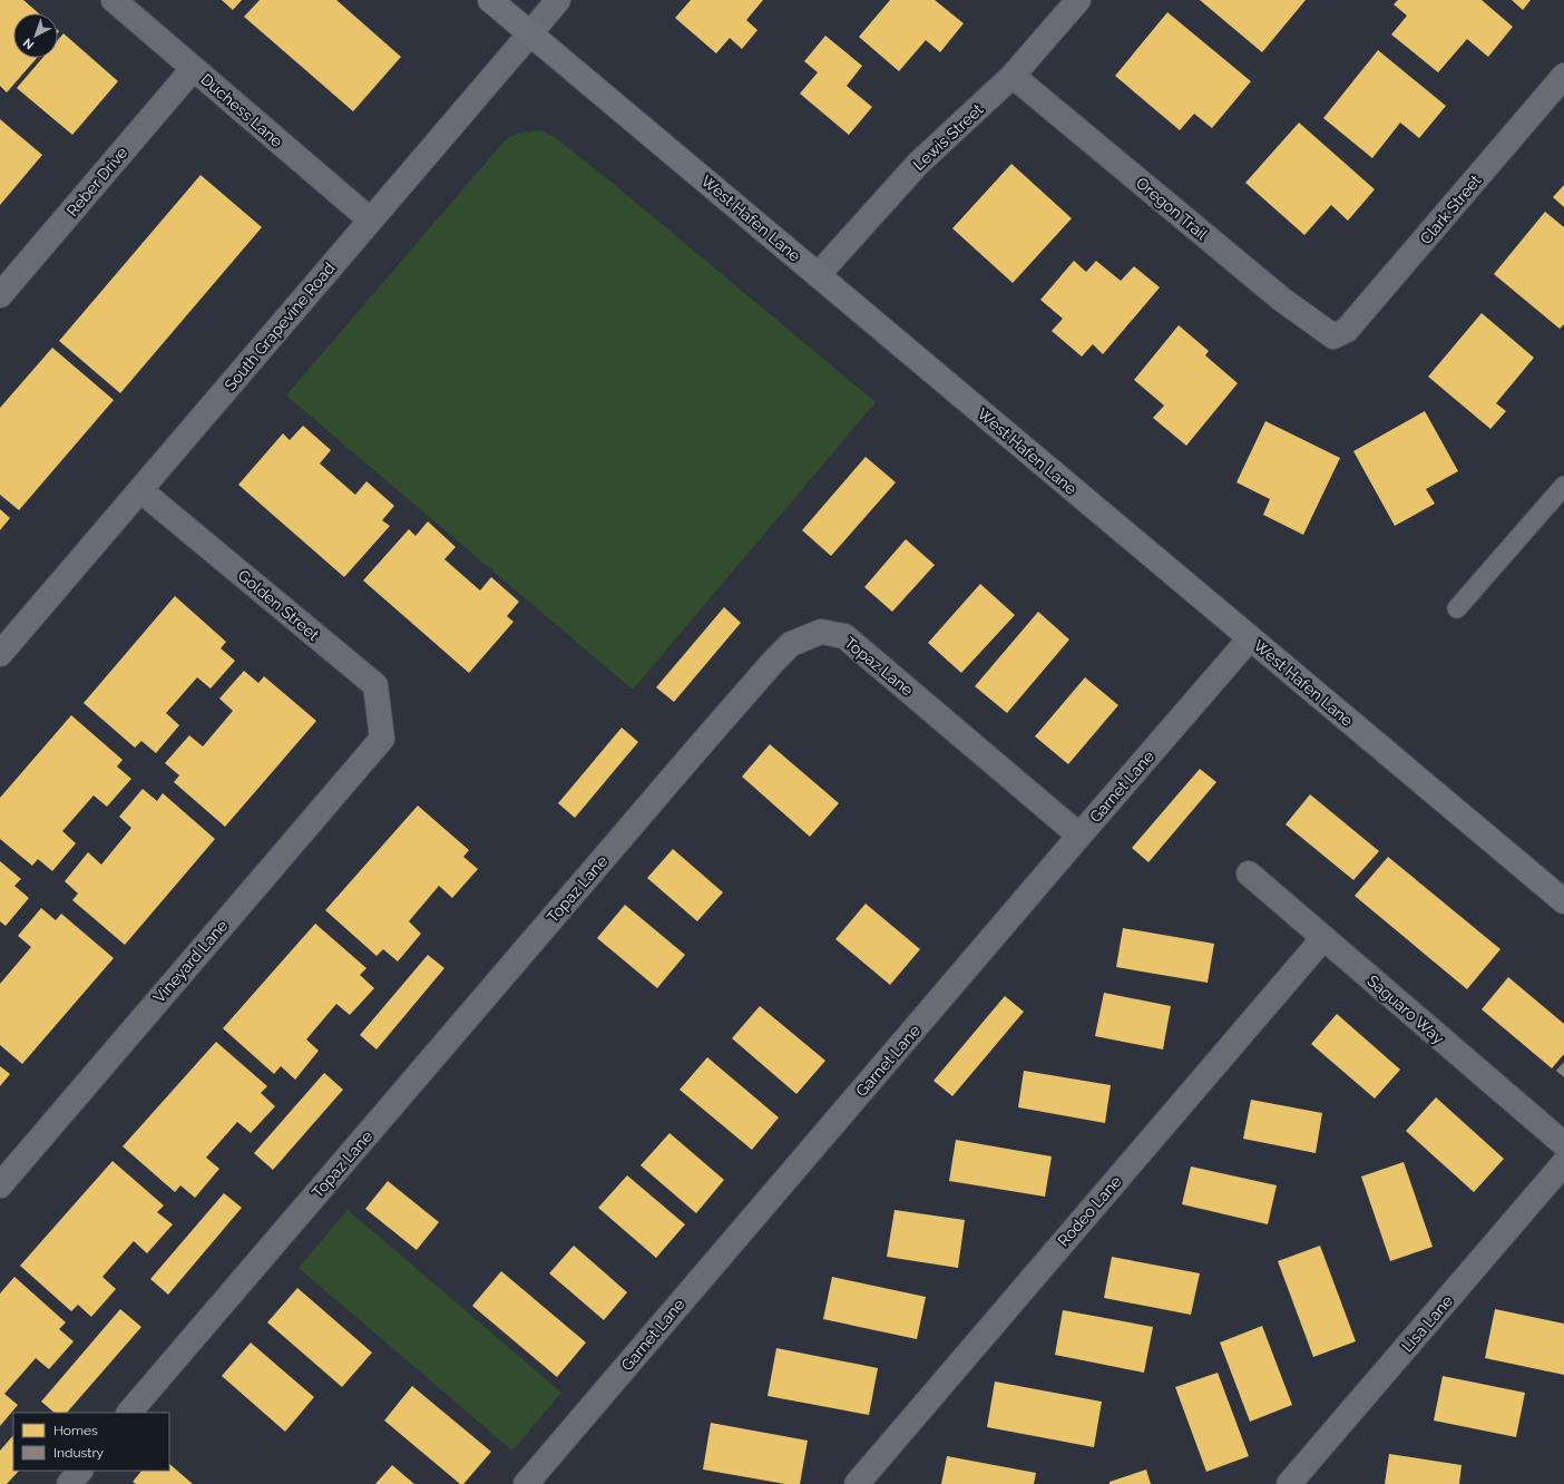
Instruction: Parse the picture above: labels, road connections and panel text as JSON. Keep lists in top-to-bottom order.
{
  "streets": {
    "main road": ["West Hafen Lane"],
    "street": [
      "Duchess Lane",
      "Lewis Street",
      "Reber Drive",
      "Oregon Trail",
      "Clark Street",
      "South Grapevine Road",
      "Golden Street",
      "Topaz Lane",
      "Garnet Lane",
      "Vineyard Lane",
      "Saguaro Way",
      "Rodeo Lane",
      "Lisa Lane"
    ]
  },
  "crossings": [
    ["Duchess Lane", "Reber Drive"],
    ["Duchess Lane", "South Grapevine Road"],
    ["Lewis Street", "Oregon Trail"],
    ["Lewis Street", "West Hafen Lane"],
    ["Oregon Trail", "Clark Street"],
    ["West Hafen Lane", "South Grapevine Road"],
    ["West Hafen Lane", "Garnet Lane"],
    ["South Grapevine Road", "Golden Street"],
    ["Golden Street", "Vineyard Lane"],
    ["Topaz Lane", "Garnet Lane"],
    ["Saguaro Way", "Rodeo Lane"]
  ],
  "legend": ["Homes", "Industry"],
  "north": "bottom left"
}
